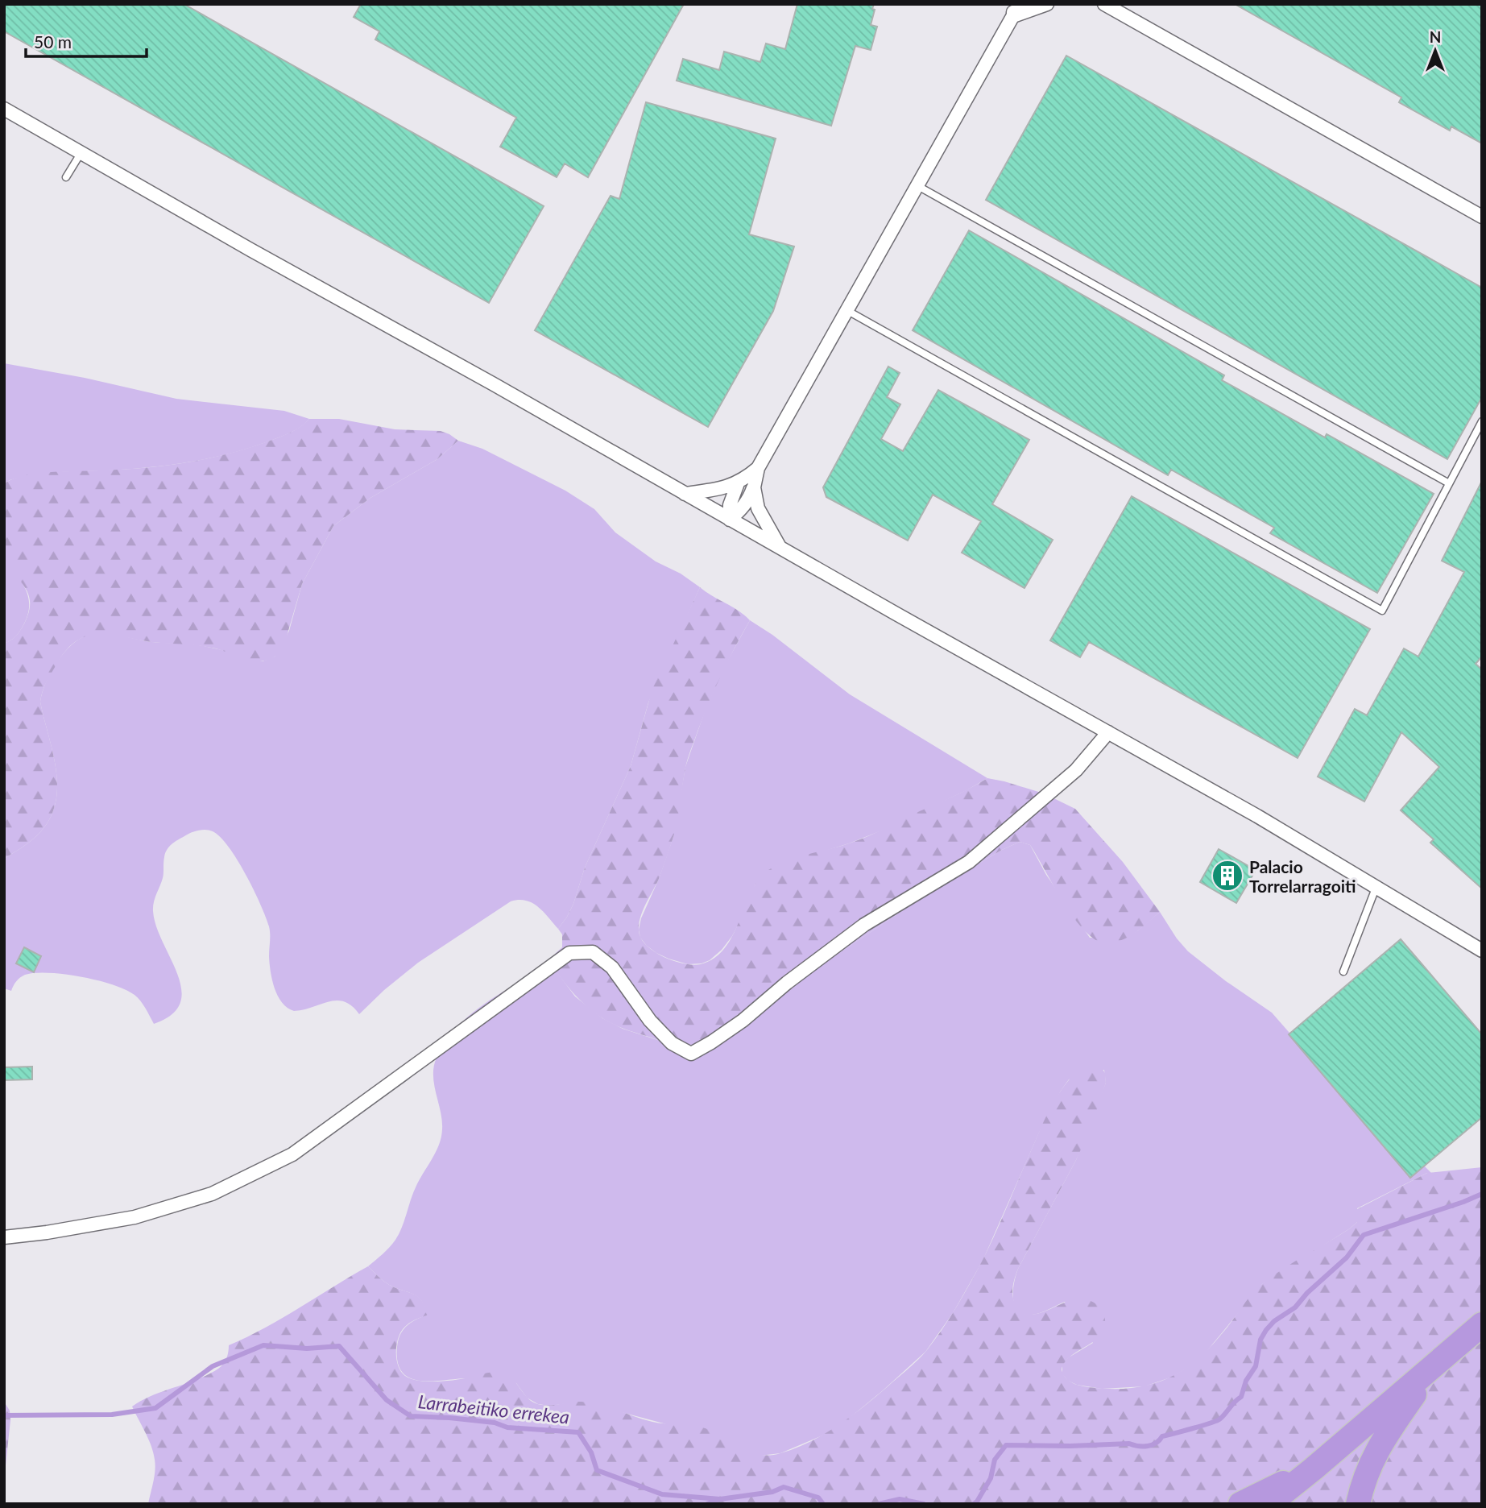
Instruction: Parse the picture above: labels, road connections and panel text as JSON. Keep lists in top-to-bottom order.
{
  "water": ["Larrabeitiko errekea"],
  "places": {
    "building": ["Palacio Torrelarragoiti"]
  },
  "scale_bar": "50 m",
  "north": "top"
}
